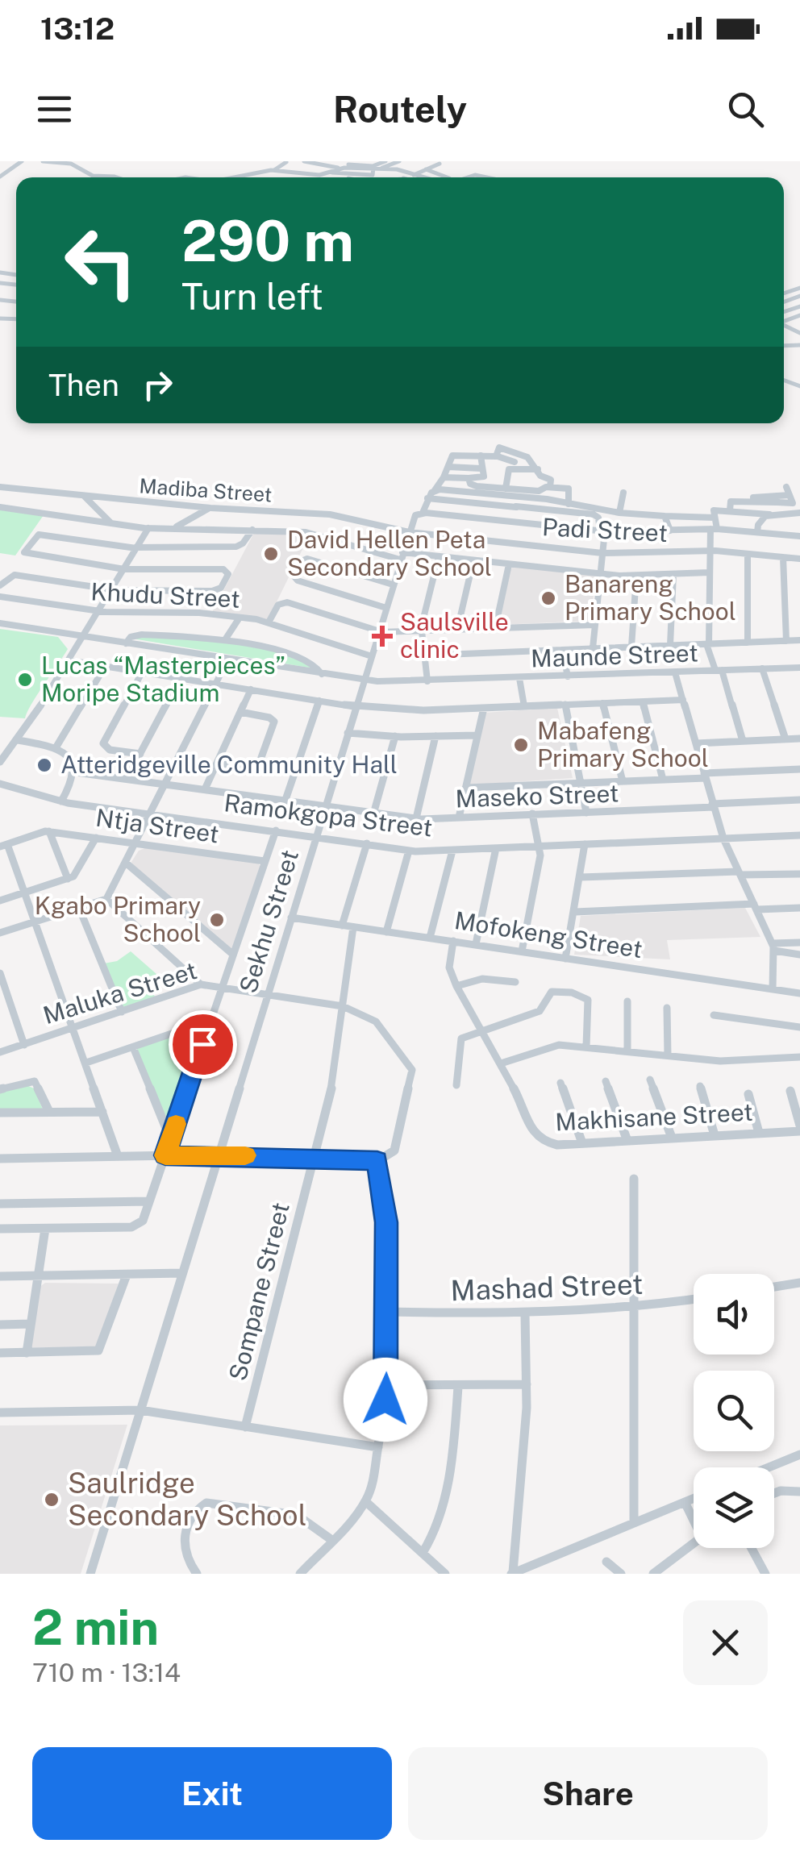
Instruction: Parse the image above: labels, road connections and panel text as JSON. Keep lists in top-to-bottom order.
{
  "streets": {
    "street": [
      "Madiba Street",
      "Padi Street",
      "Khudu Street",
      "Maunde Street",
      "Maseko Street",
      "Ramokgopa Street",
      "Ntja Street",
      "Sekhu Street",
      "Mofokeng Street",
      "Maluka Street",
      "Makhisane Street",
      "Mashad Street",
      "Sompane Street"
    ]
  },
  "crossings": [
    ["Madiba Street", "Padi Street"],
    ["Madiba Street", "Sekhu Street"],
    ["Padi Street", "Sekhu Street"],
    ["Khudu Street", "Sekhu Street"],
    ["Maunde Street", "Sekhu Street"],
    ["Maseko Street", "Sekhu Street"],
    ["Ramokgopa Street", "Sekhu Street"],
    ["Sekhu Street", "Mofokeng Street"],
    ["Sekhu Street", "Maluka Street"],
    ["Mofokeng Street", "Makhisane Street"],
    ["Mofokeng Street", "Sompane Street"],
    ["Maluka Street", "Sompane Street"]
  ],
  "places": {
    "other": [
      "David Hellen Peta Secondary School",
      "Banareng Primary School",
      "Lucas “Masterpieces” Moripe Stadium",
      "Mabafeng Primary School",
      "Atteridgeville Community Hall",
      "Kgabo Primary School",
      "Saulridge Secondary School"
    ],
    "health": ["Saulsville clinic"]
  },
  "page": {
    "status": "13:12",
    "header": "Routely",
    "turn": ["290 m", "Turn left"],
    "then": "Then",
    "heading": ["2 min", "710 m · 13:14"],
    "buttons": ["Exit", "Share"]
  }
}
